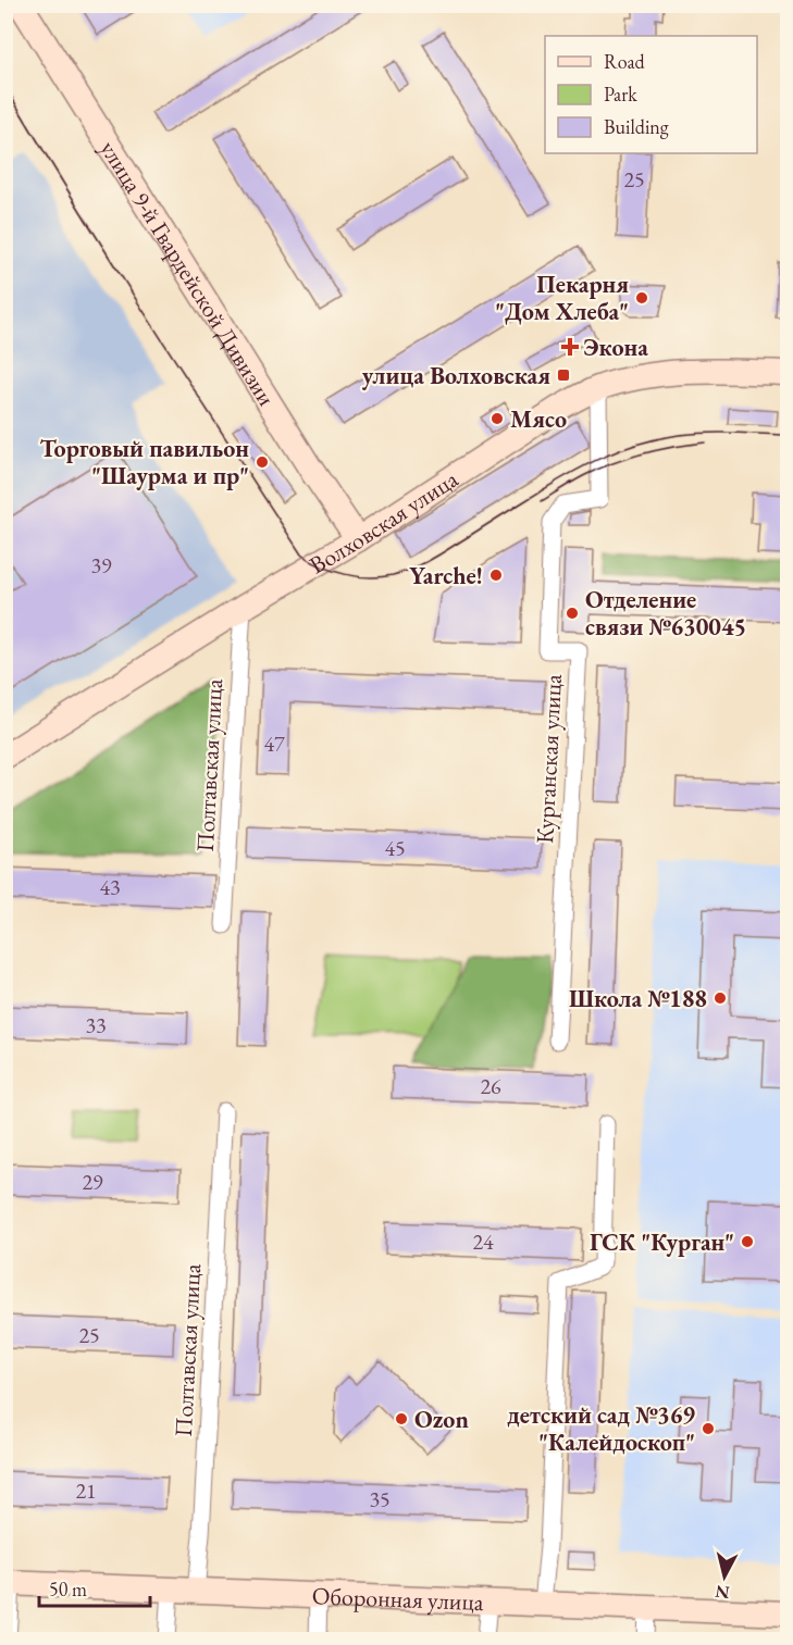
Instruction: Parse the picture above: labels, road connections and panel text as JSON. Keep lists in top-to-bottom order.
{
  "streets": {
    "street": [
      "улица 9-й Гвардейской Дивизии",
      "Волховская улица",
      "Курганская улица",
      "Полтавская улица",
      "Оборонная улица"
    ]
  },
  "crossings": [
    ["улица 9-й Гвардейской Дивизии", "Волховская улица"],
    ["Волховская улица", "Курганская улица"],
    ["Волховская улица", "Полтавская улица"],
    ["Полтавская улица", "Оборонная улица"]
  ],
  "places": {
    "other": [
      "Пекарня \"Дом Хлеба\"",
      "Мясо",
      "Торговый павильон \"Шаурма и пр\"",
      "Yarche!",
      "Отделение связи №630045",
      "Школа №188",
      "ГСК \"Курган\"",
      "Ozon",
      "детский сад №369 \"Калейдоскоп\""
    ],
    "health": ["Экона"],
    "transit": ["улица Волховская"]
  },
  "house_numbers": [
    "25",
    "39",
    "47",
    "45",
    "43",
    "33",
    "26",
    "29",
    "24",
    "25",
    "21",
    "35"
  ],
  "legend": ["Road", "Park", "Building"],
  "scale_bar": "50 m",
  "north": "bottom"
}
